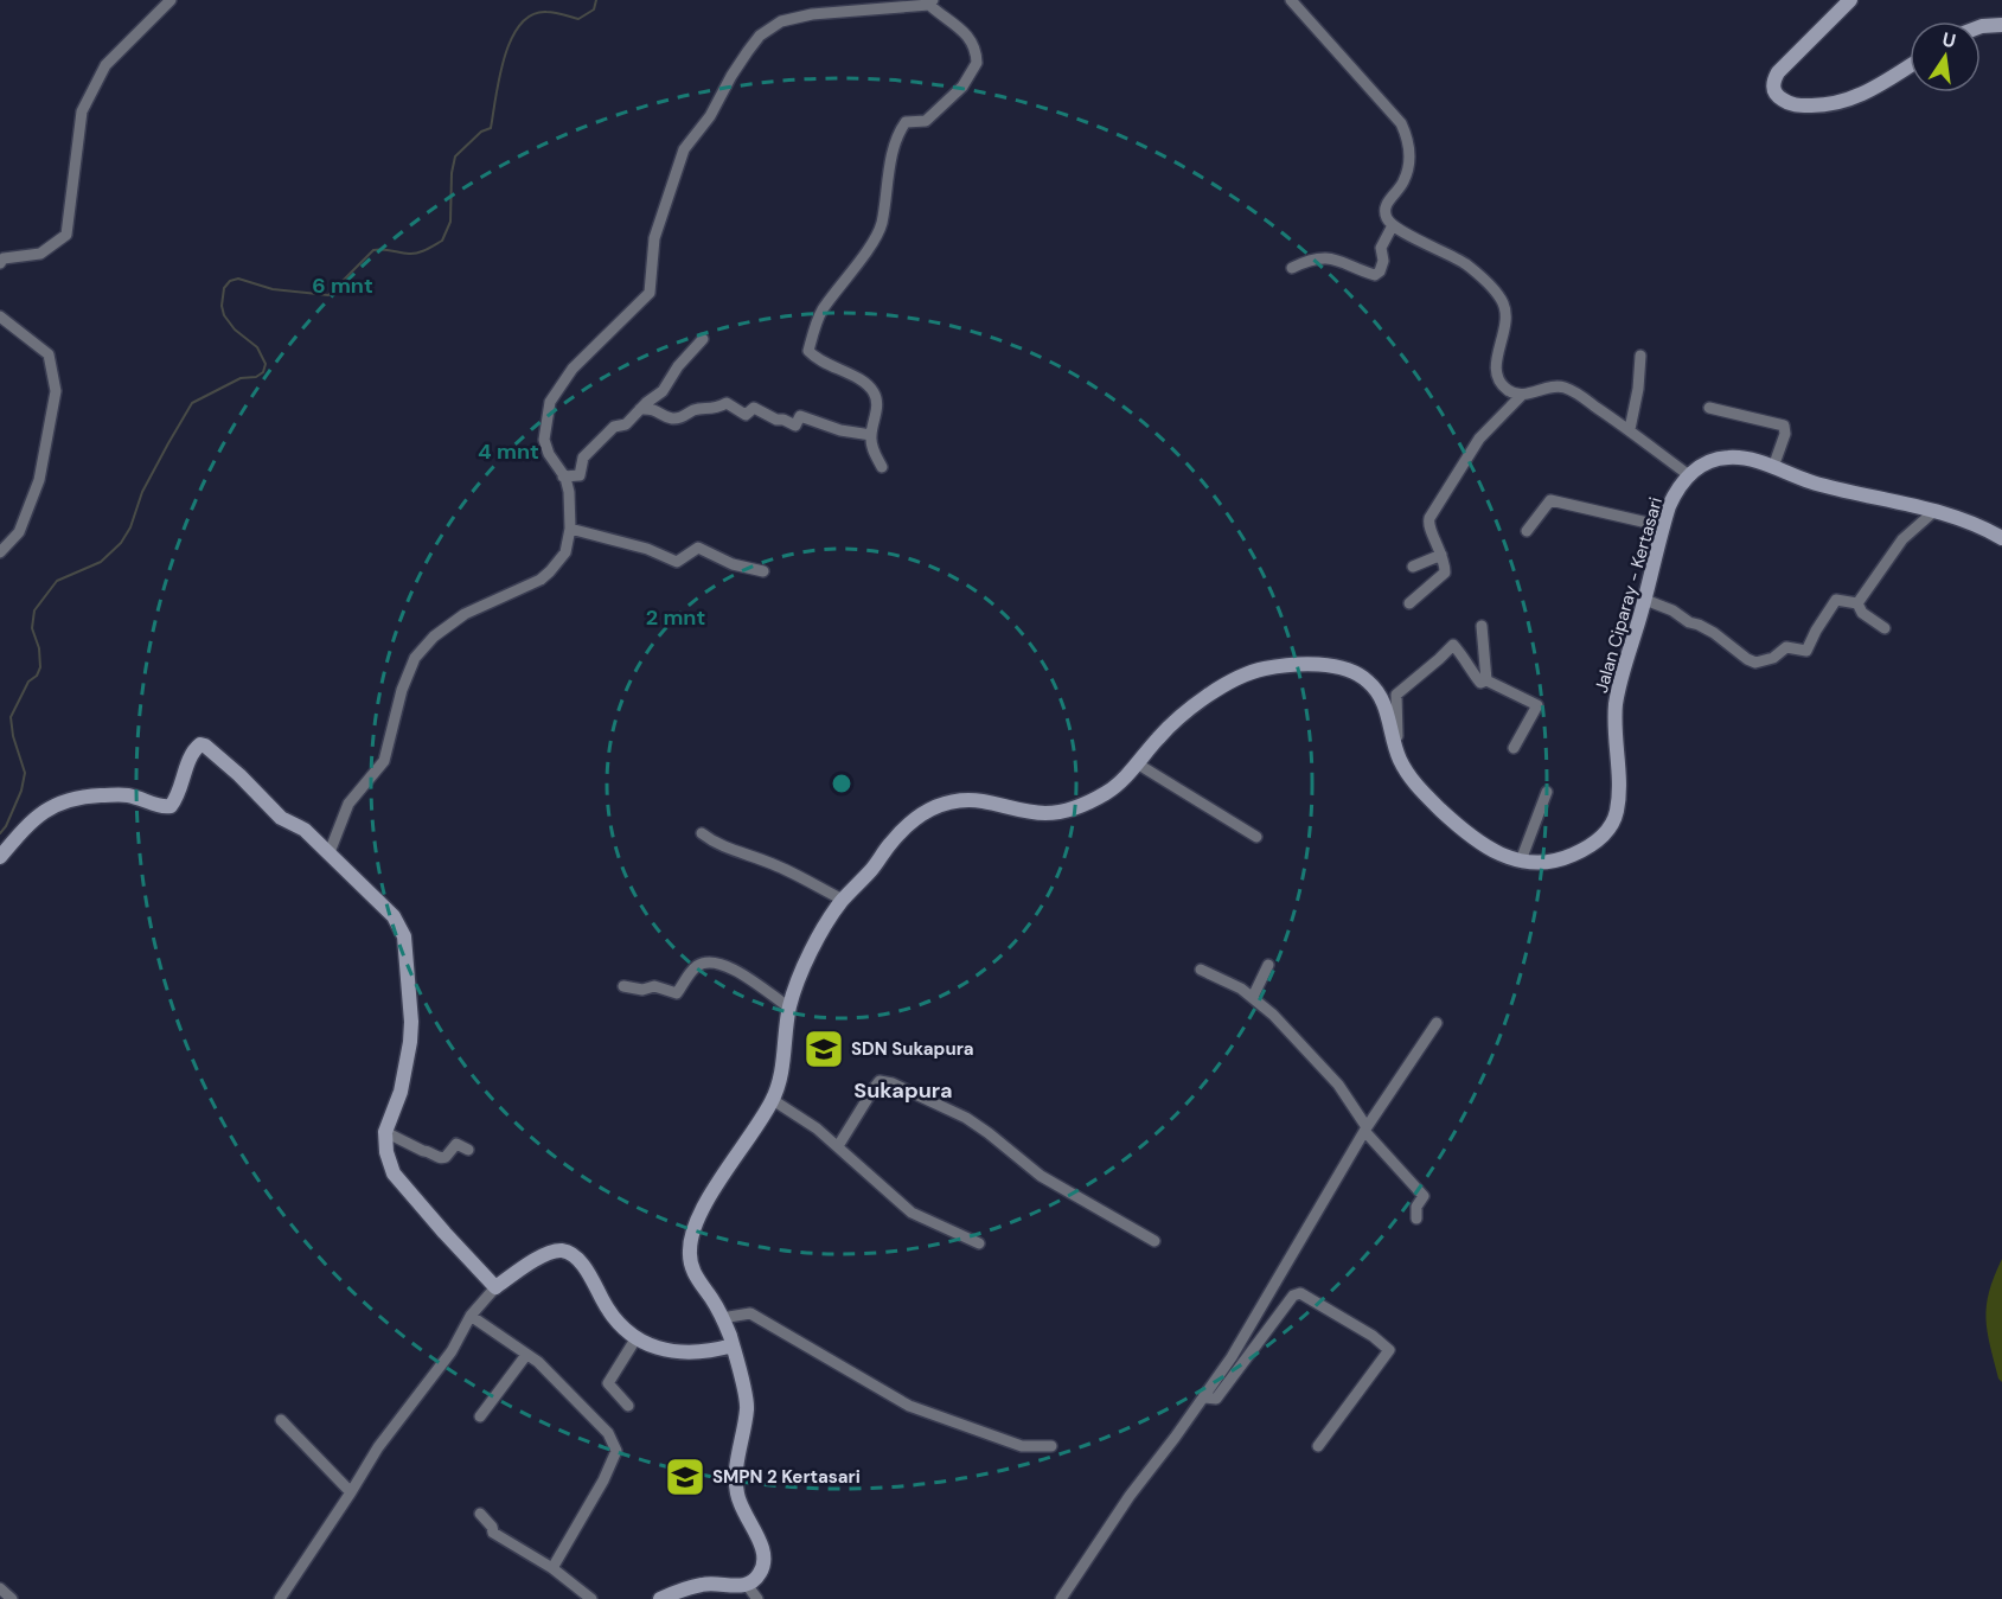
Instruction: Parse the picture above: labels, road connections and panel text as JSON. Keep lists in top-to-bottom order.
{
  "streets": {
    "main road": ["Jalan Ciparay - Kertasari"]
  },
  "districts": ["Sukapura"],
  "places": {
    "school or university": ["SDN Sukapura", "SMPN 2 Kertasari"]
  },
  "north": "top",
  "rings": ["6 mnt", "4 mnt", "2 mnt"]
}
